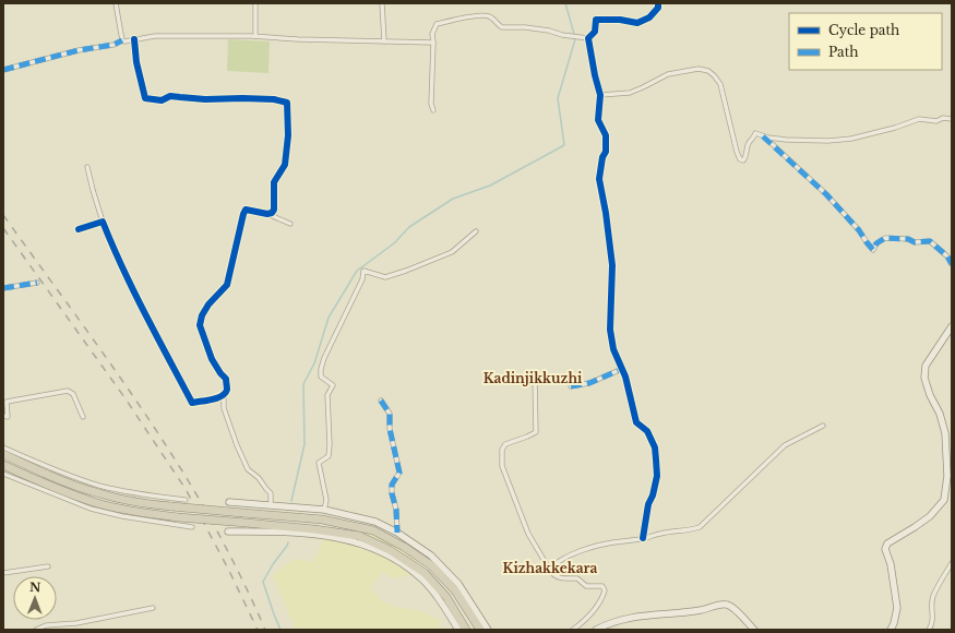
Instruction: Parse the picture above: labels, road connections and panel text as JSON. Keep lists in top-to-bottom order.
{
  "districts": ["Kadinjikkuzhi", "Kizhakkekara"],
  "legend": ["Cycle path", "Path"],
  "north": "top"
}
